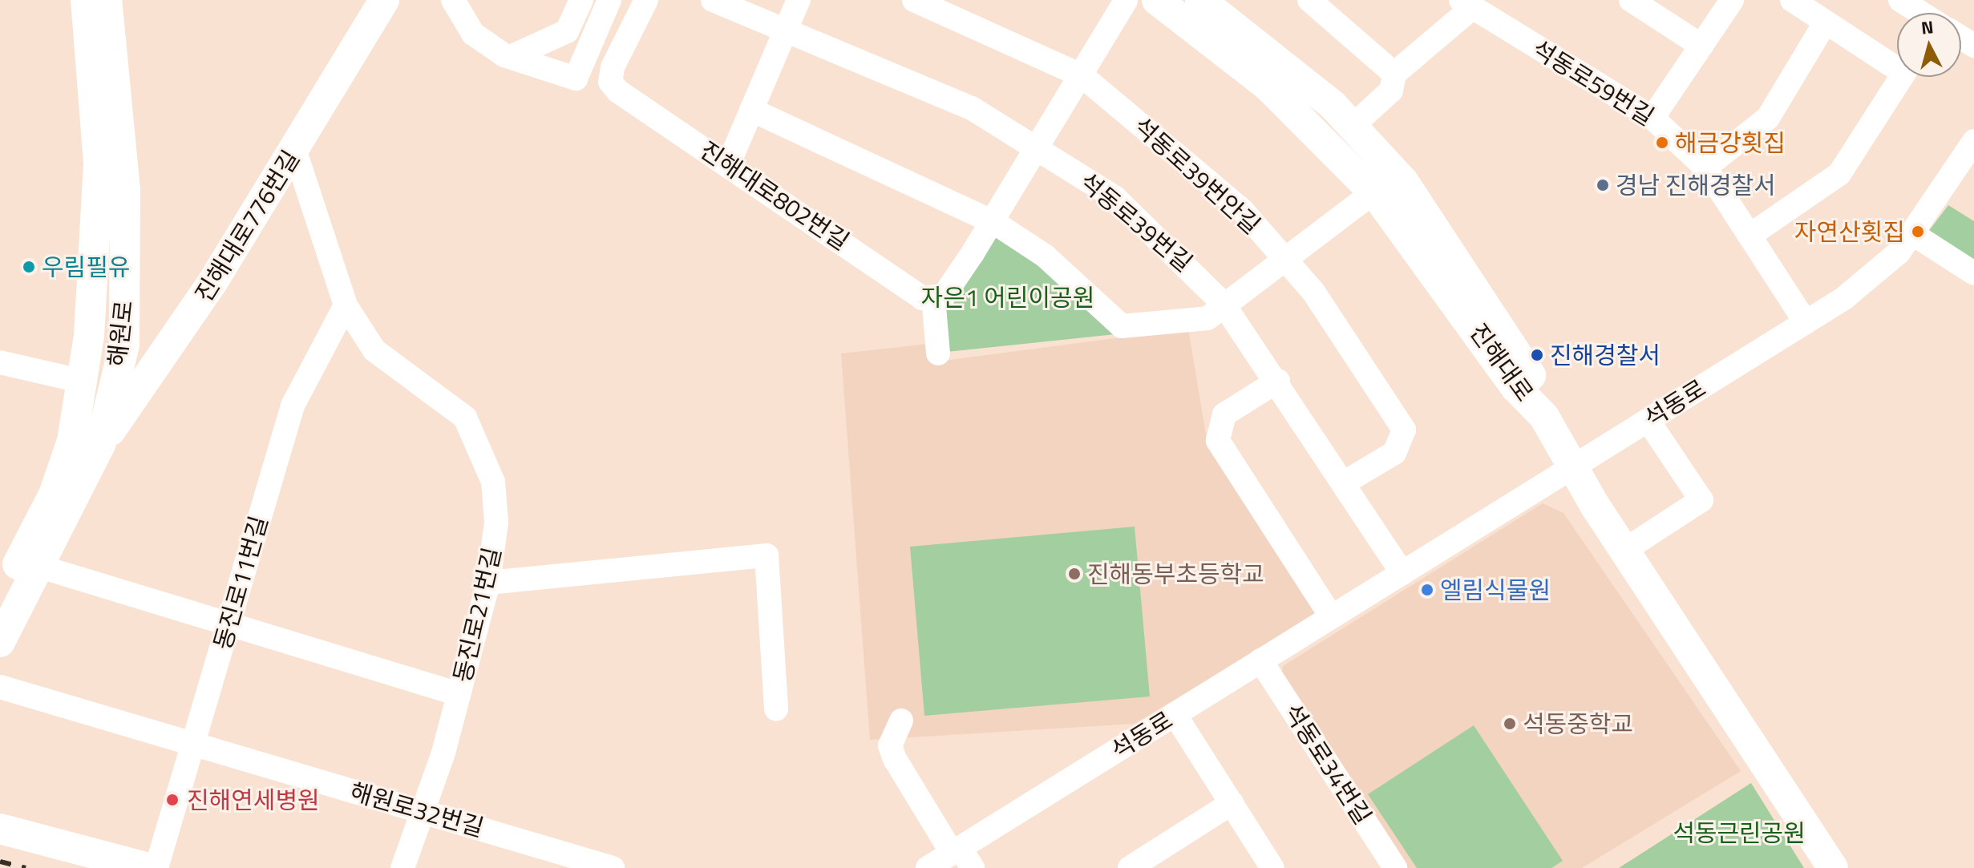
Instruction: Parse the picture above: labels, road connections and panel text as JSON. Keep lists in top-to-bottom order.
{
  "streets": {
    "main road": ["진해대로776번길", "해원로", "진해대로"],
    "street": [
      "석동로59번길",
      "석동로39번안길",
      "진해대로802번길",
      "석동로39번길",
      "석동로",
      "동진로11번길",
      "동진로21번길",
      "석동로34번길",
      "해원로32번길"
    ]
  },
  "crossings": [
    ["석동로59번길", "석동로"],
    ["석동로39번안길", "석동로39번길"],
    ["석동로39번길", "석동로"],
    ["진해대로776번길", "해원로"],
    ["진해대로776번길", "동진로21번길"],
    ["석동로", "석동로34번길"],
    ["동진로11번길", "동진로21번길"],
    ["동진로11번길", "해원로32번길"],
    ["동진로21번길", "해원로32번길"]
  ],
  "parks": ["자은1 어린이공원", "석동근린공원"],
  "places": [
    "해금강횟집",
    "경남 진해경찰서",
    "자연산횟집",
    "우림필유",
    "진해경찰서",
    "진해동부초등학교",
    "엘림식물원",
    "석동중학교",
    "진해연세병원"
  ],
  "north": "top"
}
